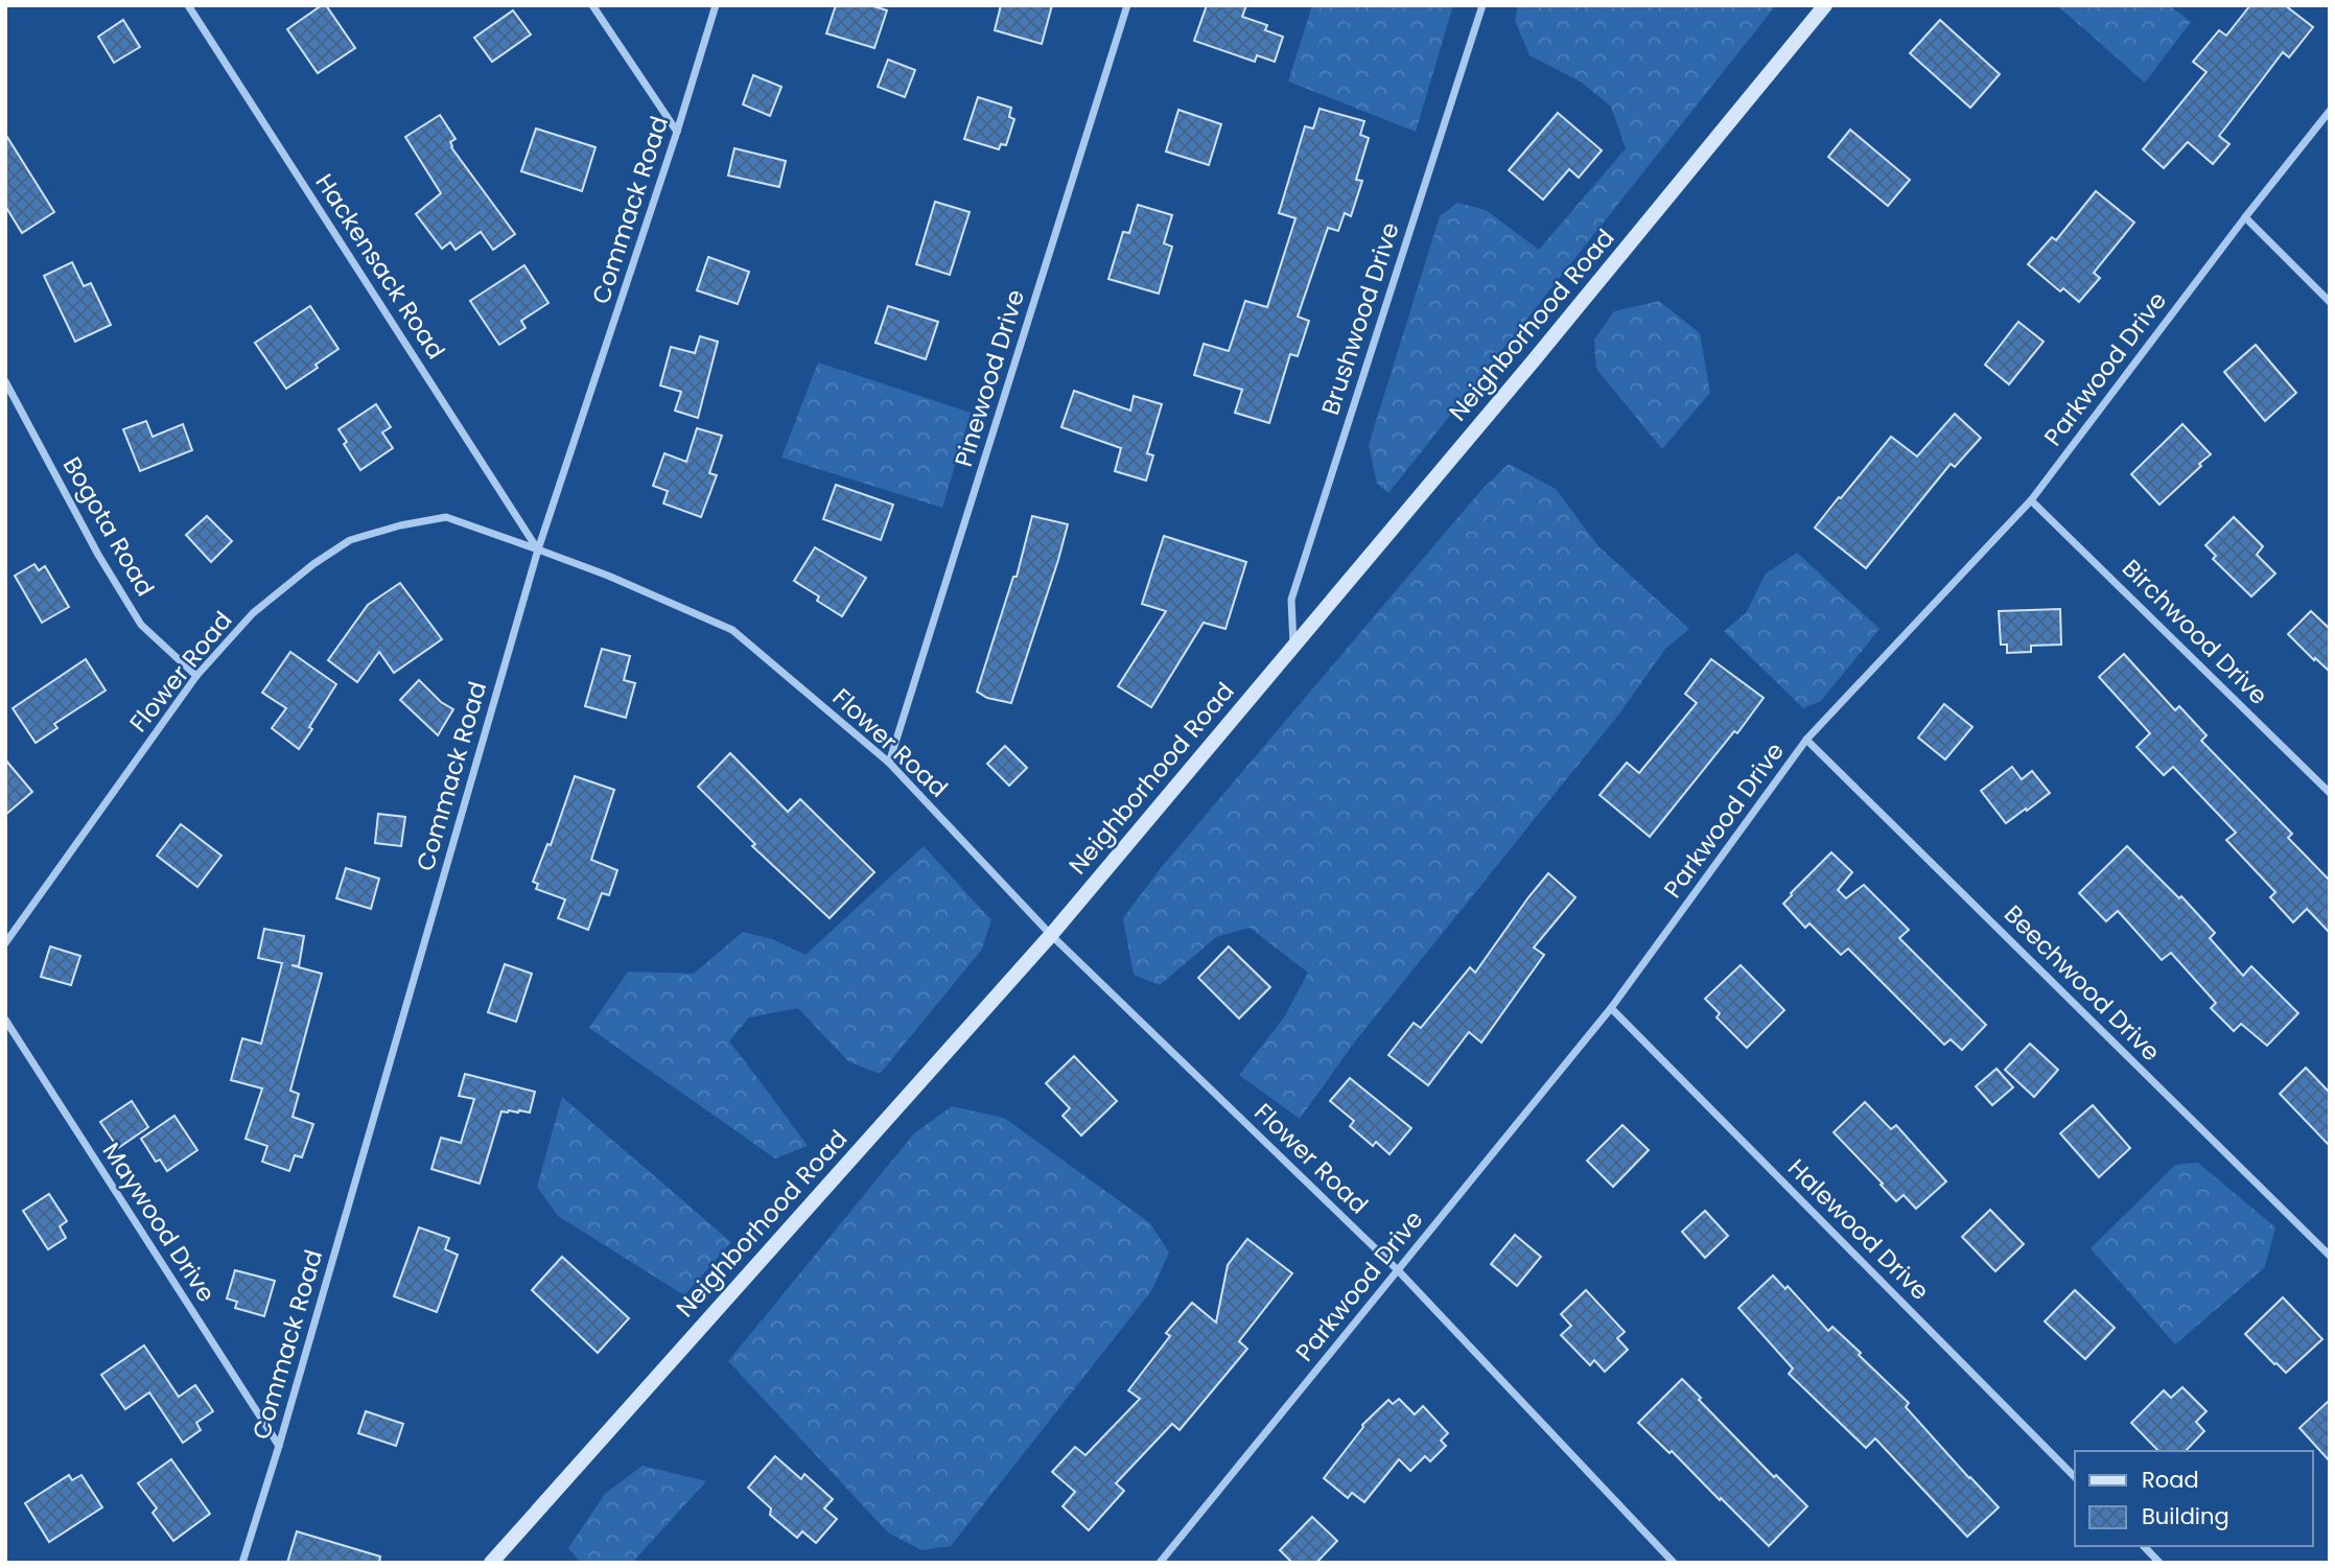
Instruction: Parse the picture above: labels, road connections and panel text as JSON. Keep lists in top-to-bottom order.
{
  "streets": {
    "main road": ["Neighborhood Road"],
    "street": [
      "Commack Road",
      "Hackensack Road",
      "Brushwood Drive",
      "Parkwood Drive",
      "Pinewood Drive",
      "Bogota Road",
      "Birchwood Drive",
      "Flower Road",
      "Beechwood Drive",
      "Maywood Drive",
      "Halewood Drive"
    ]
  },
  "crossings": [
    ["Commack Road", "Hackensack Road"],
    ["Commack Road", "Flower Road"],
    ["Commack Road", "Maywood Drive"],
    ["Hackensack Road", "Flower Road"],
    ["Brushwood Drive", "Neighborhood Road"],
    ["Neighborhood Road", "Flower Road"],
    ["Parkwood Drive", "Birchwood Drive"],
    ["Parkwood Drive", "Flower Road"],
    ["Parkwood Drive", "Beechwood Drive"],
    ["Parkwood Drive", "Halewood Drive"],
    ["Pinewood Drive", "Flower Road"],
    ["Bogota Road", "Flower Road"]
  ],
  "legend": ["Road", "Building"]
}
